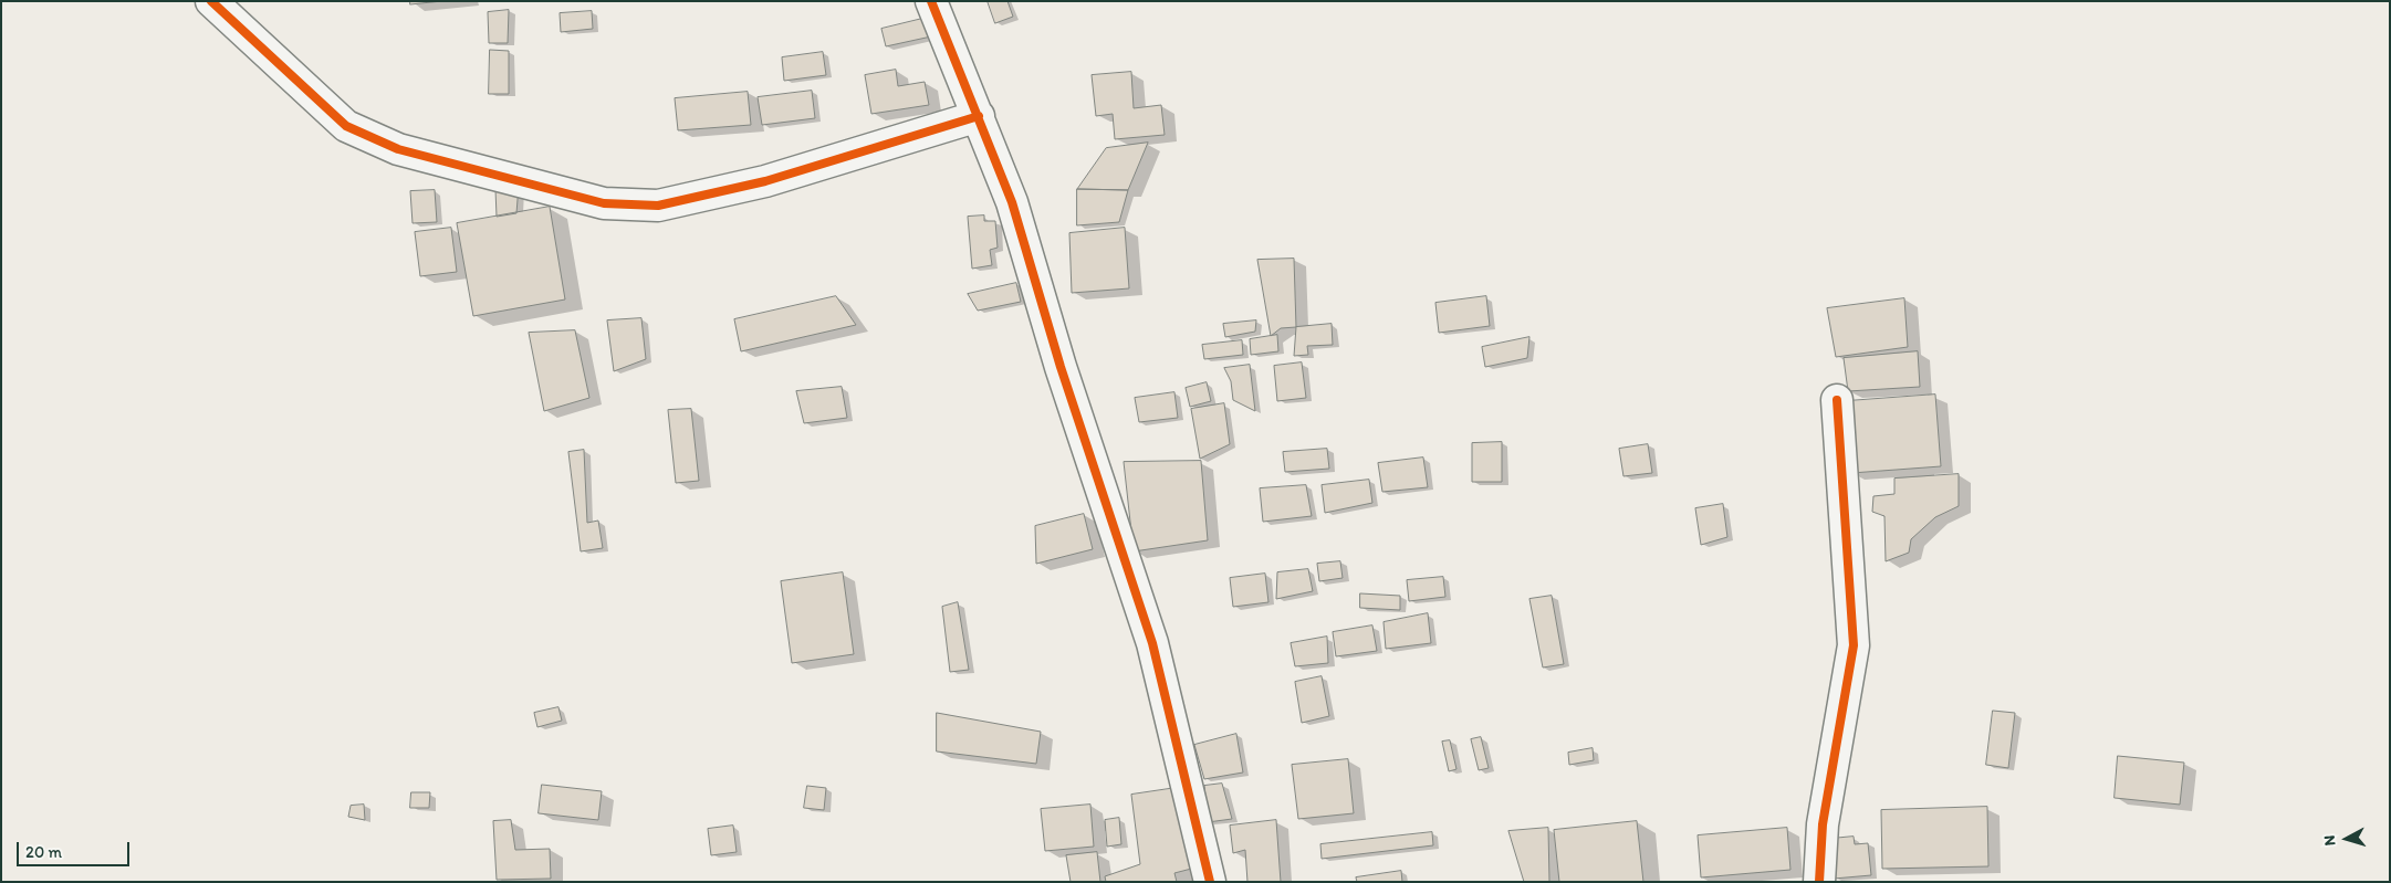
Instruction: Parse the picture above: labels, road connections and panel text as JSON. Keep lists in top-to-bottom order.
{
  "scale_bar": "20 m",
  "north": "left"
}
